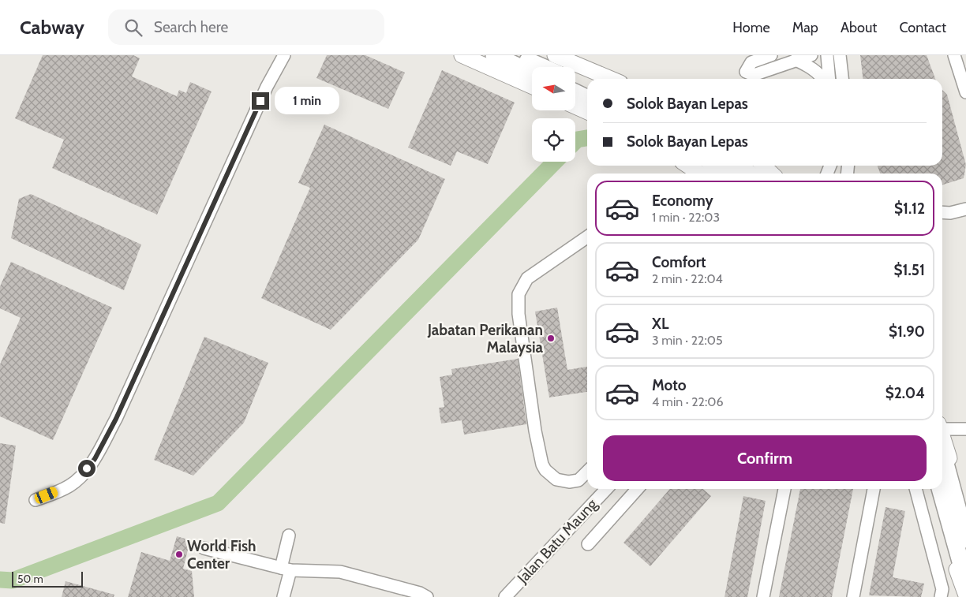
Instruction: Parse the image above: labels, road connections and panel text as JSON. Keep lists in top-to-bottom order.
{
  "streets": {
    "street": ["Jalan Batu Maung"]
  },
  "places": ["Jabatan Perikanan Malaysia", "World Fish Center"],
  "scale_bar": "50 m",
  "north": "left",
  "page": {
    "header": "Cabway",
    "search": "Search here",
    "nav": [
      "Home",
      "Map",
      "About",
      "Contact"
    ],
    "banner": ["Solok Bayan Lepas", "Solok Bayan Lepas"],
    "bubble": "1 min",
    "list": [
      {
        "name": "Economy",
        "note": "1 min · 22:03",
        "value": "$1.12"
      },
      {
        "name": "Comfort",
        "note": "2 min · 22:04",
        "value": "$1.51"
      },
      {
        "name": "XL",
        "note": "3 min · 22:05",
        "value": "$1.90"
      },
      {
        "name": "Moto",
        "note": "4 min · 22:06",
        "value": "$2.04"
      }
    ],
    "buttons": "Confirm",
    "scale": "50 m"
  }
}
